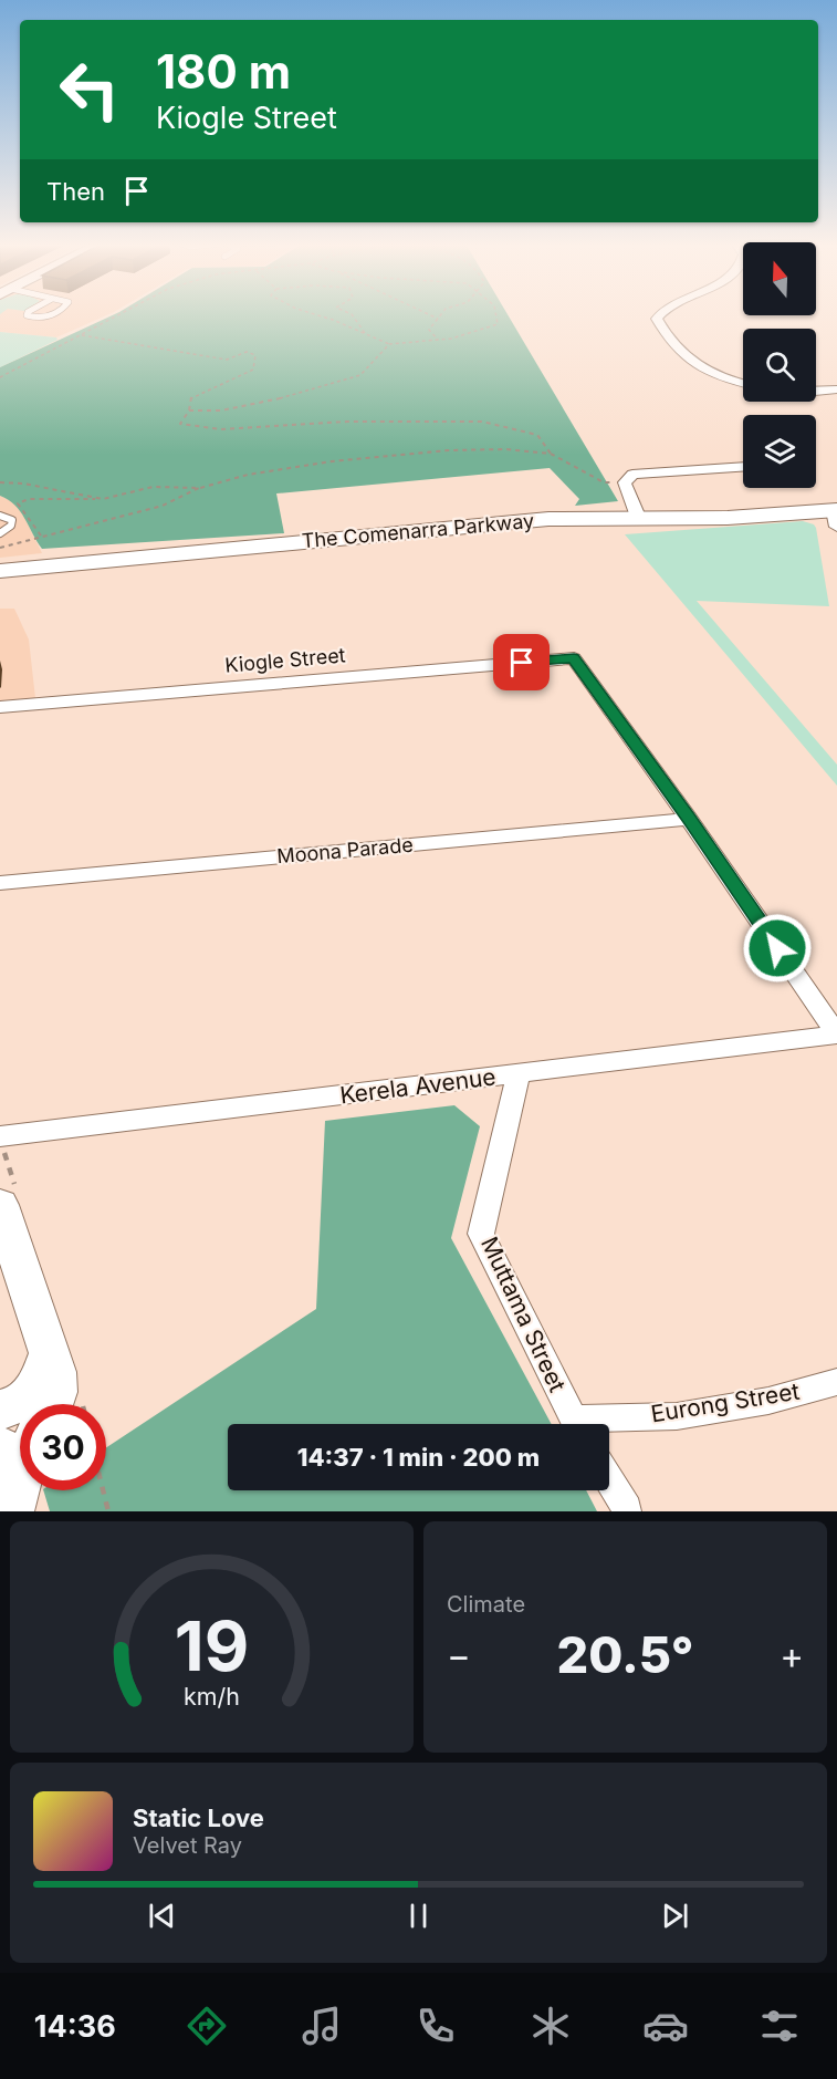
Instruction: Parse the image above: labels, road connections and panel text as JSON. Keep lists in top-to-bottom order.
{
  "streets": {
    "main road": ["The Comenarra Parkway"],
    "street": [
      "Kiogle Street",
      "Moona Parade",
      "Kerela Avenue",
      "Muttama Street",
      "Eurong Street"
    ]
  },
  "crossings": [
    ["Kiogle Street", "Moona Parade"],
    ["Kerela Avenue", "Muttama Street"]
  ],
  "north": "top",
  "page": {
    "turn": ["180 m", "Kiogle Street"],
    "then": "Then",
    "limit": "30",
    "trip": "14:37 · 1 min · 200 m",
    "tile": "Climate",
    "heat": ["−", "20.5°", "+"],
    "song": ["Static Love", "Velvet Ray"],
    "tabs": "14:36",
    "gauge": ["19", "km/h"]
  }
}
